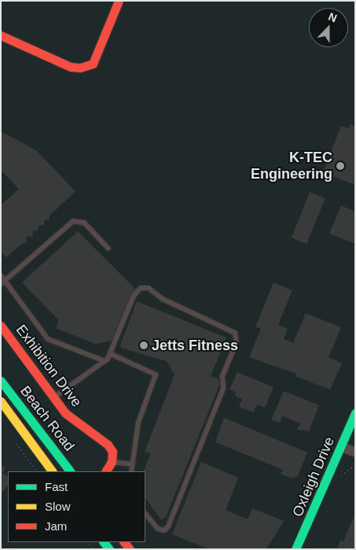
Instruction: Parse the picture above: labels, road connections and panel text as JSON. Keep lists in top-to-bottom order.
{
  "streets": {
    "street": ["Exhibition Drive", "Beach Road", "Oxleigh Drive"]
  },
  "places": ["K-TEC Engineering", "Jetts Fitness"],
  "legend": ["Fast", "Slow", "Jam"],
  "north": "top"
}
